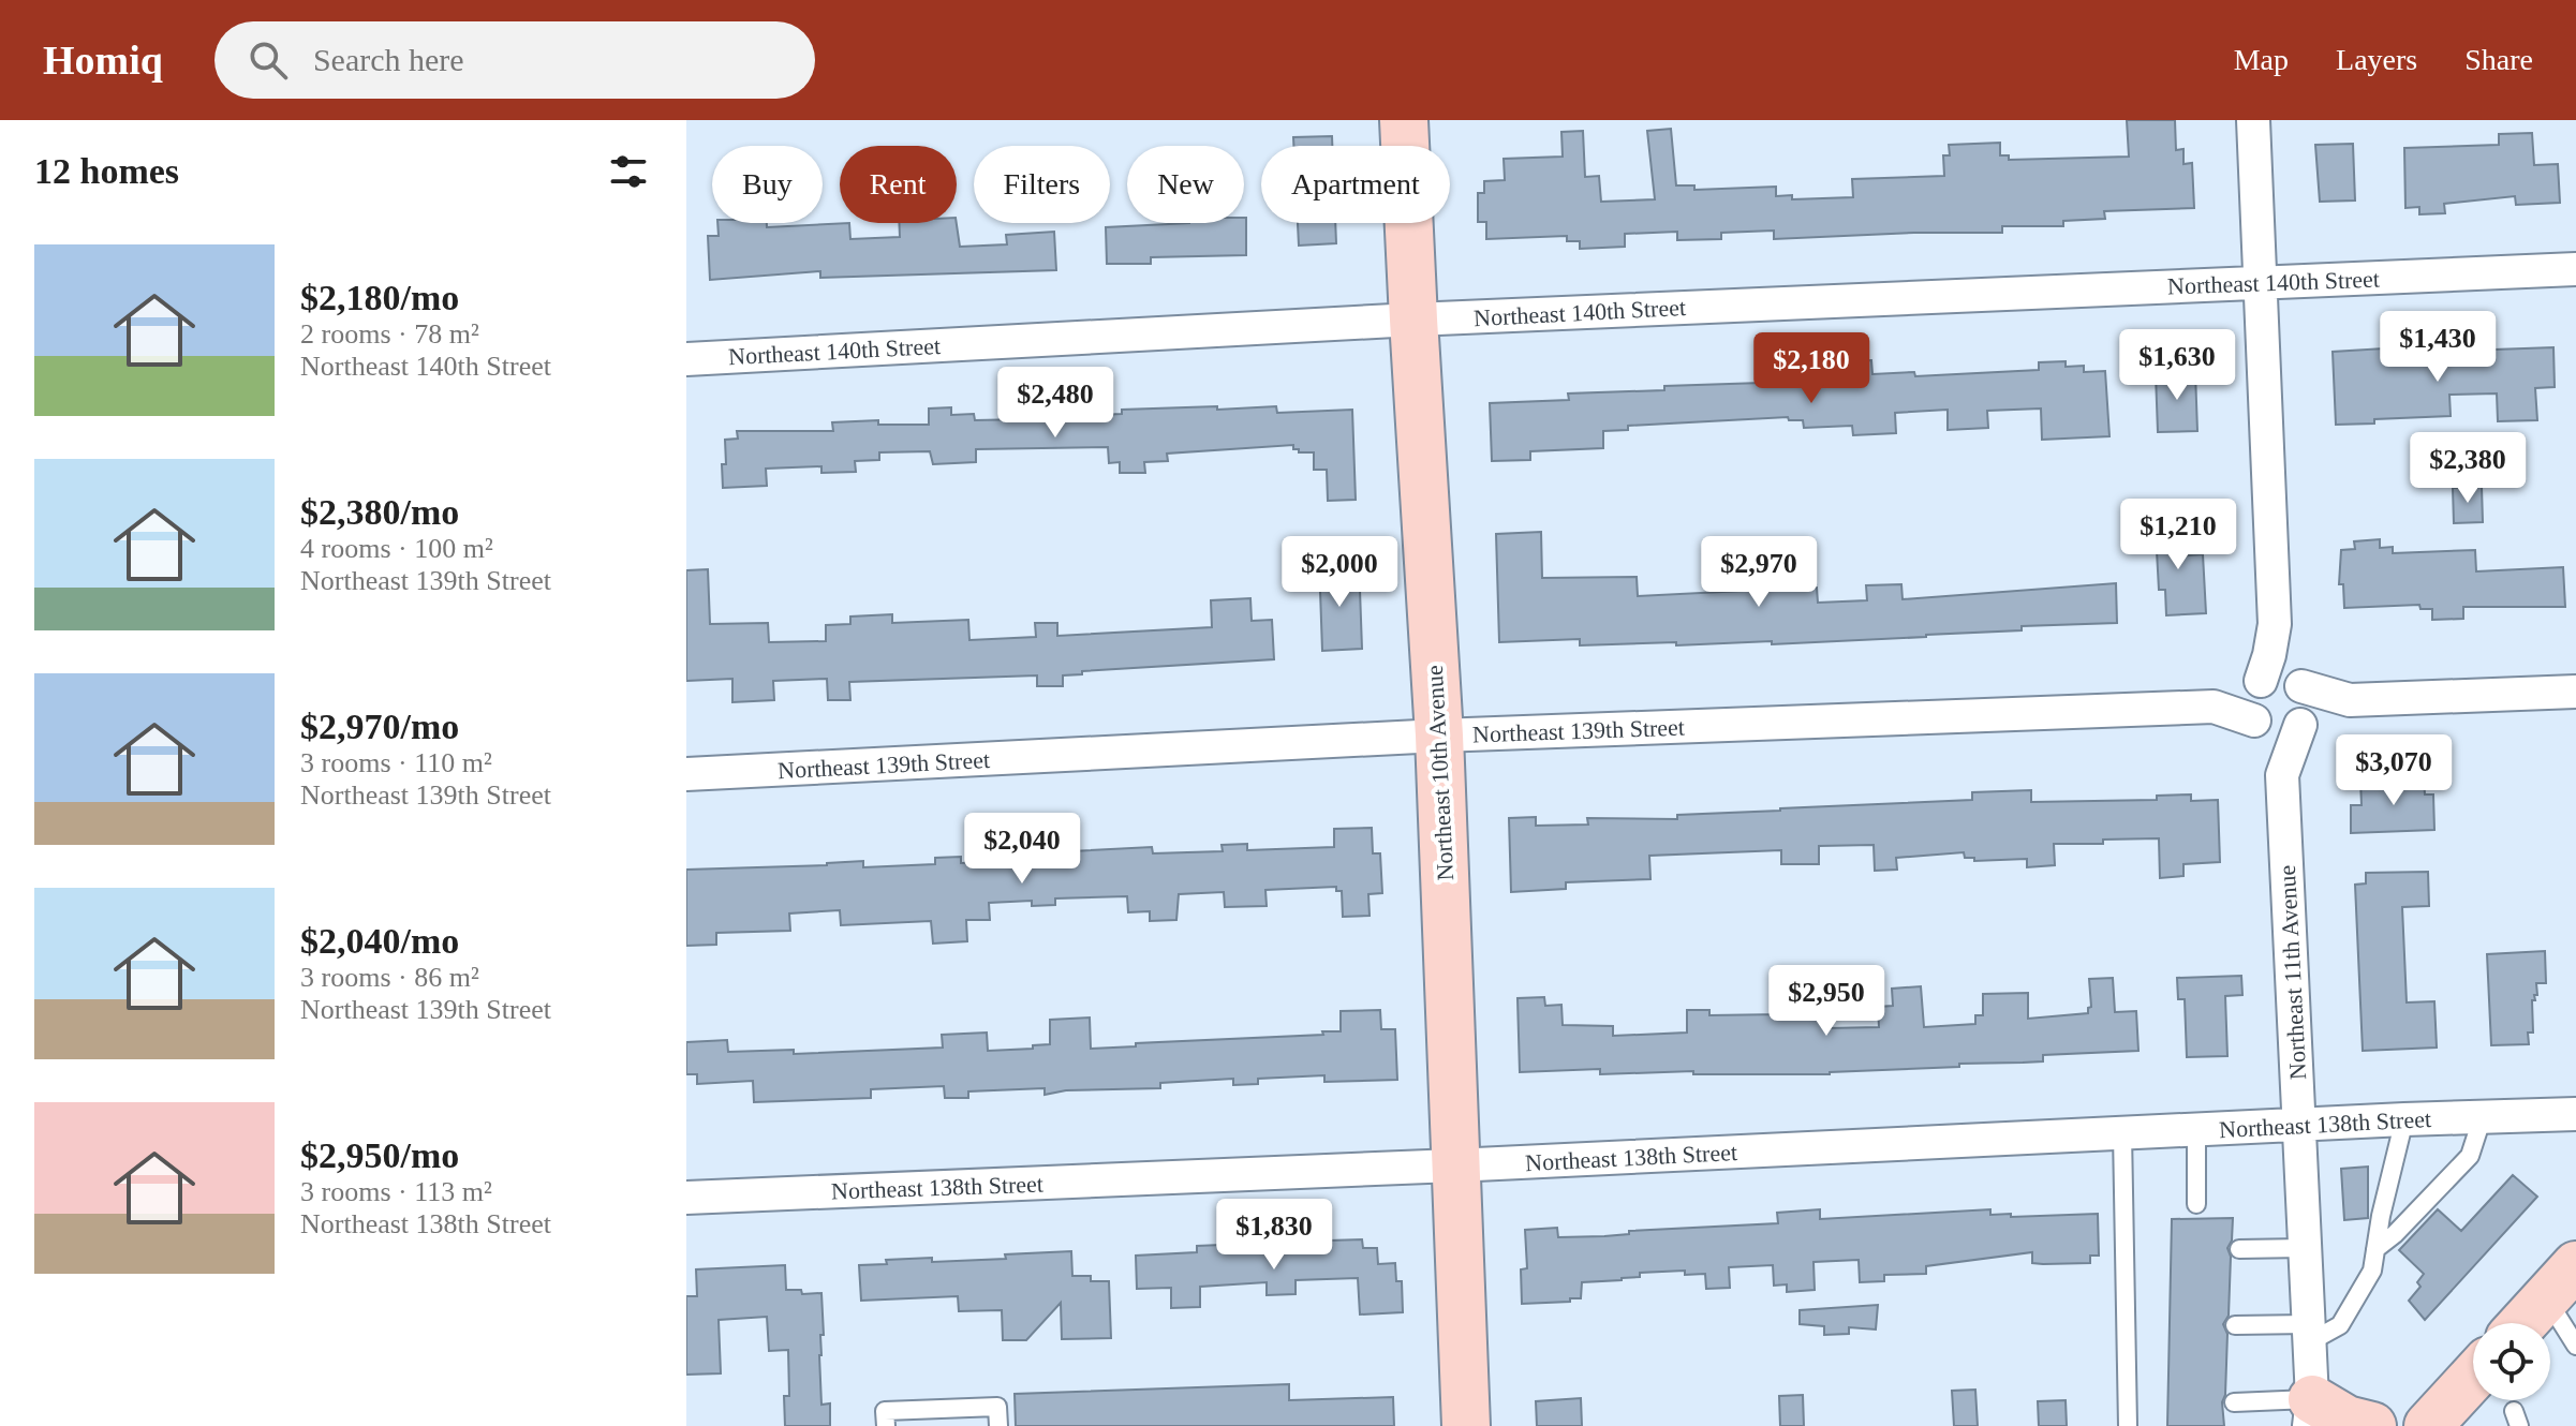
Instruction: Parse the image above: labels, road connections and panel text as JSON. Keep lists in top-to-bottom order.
{
  "streets": {
    "street": [
      "Northeast 140th Street",
      "Northeast 139th Street",
      "Northeast 10th Avenue",
      "Northeast 11th Avenue",
      "Northeast 138th Street"
    ]
  },
  "crossings": [
    ["Northeast 140th Street", "Northeast 10th Avenue"],
    ["Northeast 139th Street", "Northeast 10th Avenue"],
    ["Northeast 139th Street", "Northeast 11th Avenue"],
    ["Northeast 10th Avenue", "Northeast 138th Street"],
    ["Northeast 11th Avenue", "Northeast 138th Street"]
  ],
  "page": {
    "header": "Homiq",
    "search": "Search here",
    "nav": ["Map", "Layers", "Share"],
    "heading": "12 homes",
    "chip": [
      "Buy",
      "Rent",
      "Filters",
      "New",
      "Apartment"
    ],
    "list": [
      {
        "name": "$2,180/mo",
        "note": "2 rooms · 78 m² · Northeast 140th Street"
      },
      {
        "name": "$2,380/mo",
        "note": "4 rooms · 100 m² · Northeast 139th Street"
      },
      {
        "name": "$2,970/mo",
        "note": "3 rooms · 110 m² · Northeast 139th Street"
      },
      {
        "name": "$2,040/mo",
        "note": "3 rooms · 86 m² · Northeast 139th Street"
      },
      {
        "name": "$2,950/mo",
        "note": "3 rooms · 113 m² · Northeast 138th Street"
      }
    ],
    "price": [
      "$1,430",
      "$1,630",
      "$2,180",
      "$2,480",
      "$2,380",
      "$1,210",
      "$2,000",
      "$2,970",
      "$3,070",
      "$2,040",
      "$2,950",
      "$1,830"
    ]
  }
}
